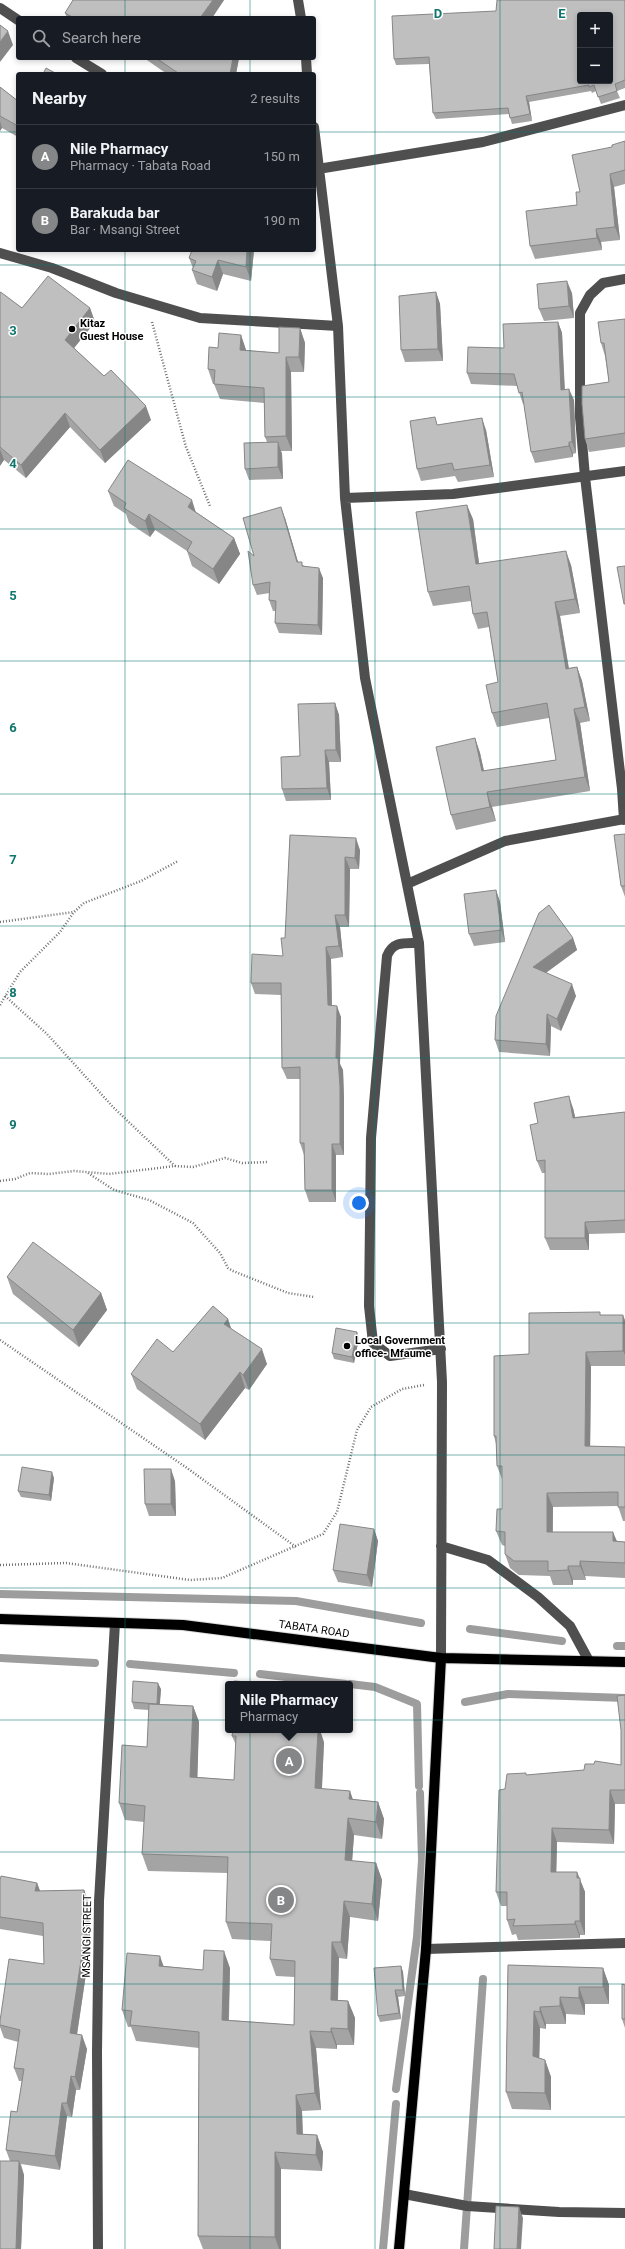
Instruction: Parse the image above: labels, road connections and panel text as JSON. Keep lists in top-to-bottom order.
{
  "streets": {
    "main road": ["TABATA ROAD"],
    "street": ["MSANGI STREET"]
  },
  "crossings": [
    ["TABATA ROAD", "MSANGI STREET"]
  ],
  "places": ["Kitaz Guest House", "Local Government office- Mfaume"],
  "page": {
    "map_buttons": ["+", "−"],
    "search": "Search here",
    "heading": ["Nearby", "2 results"],
    "list": [
      {
        "mark": "A",
        "name": "Nile Pharmacy",
        "note": "Pharmacy · Tabata Road",
        "value": "150 m"
      },
      {
        "mark": "B",
        "name": "Barakuda bar",
        "note": "Bar · Msangi Street",
        "value": "190 m"
      }
    ],
    "popup": ["Nile Pharmacy", "Pharmacy"],
    "pins": ["A", "B"]
  },
  "grid": {
    "columns": ["D", "E"],
    "rows": [
      "3",
      "4",
      "5",
      "6",
      "7",
      "8",
      "9"
    ]
  }
}
